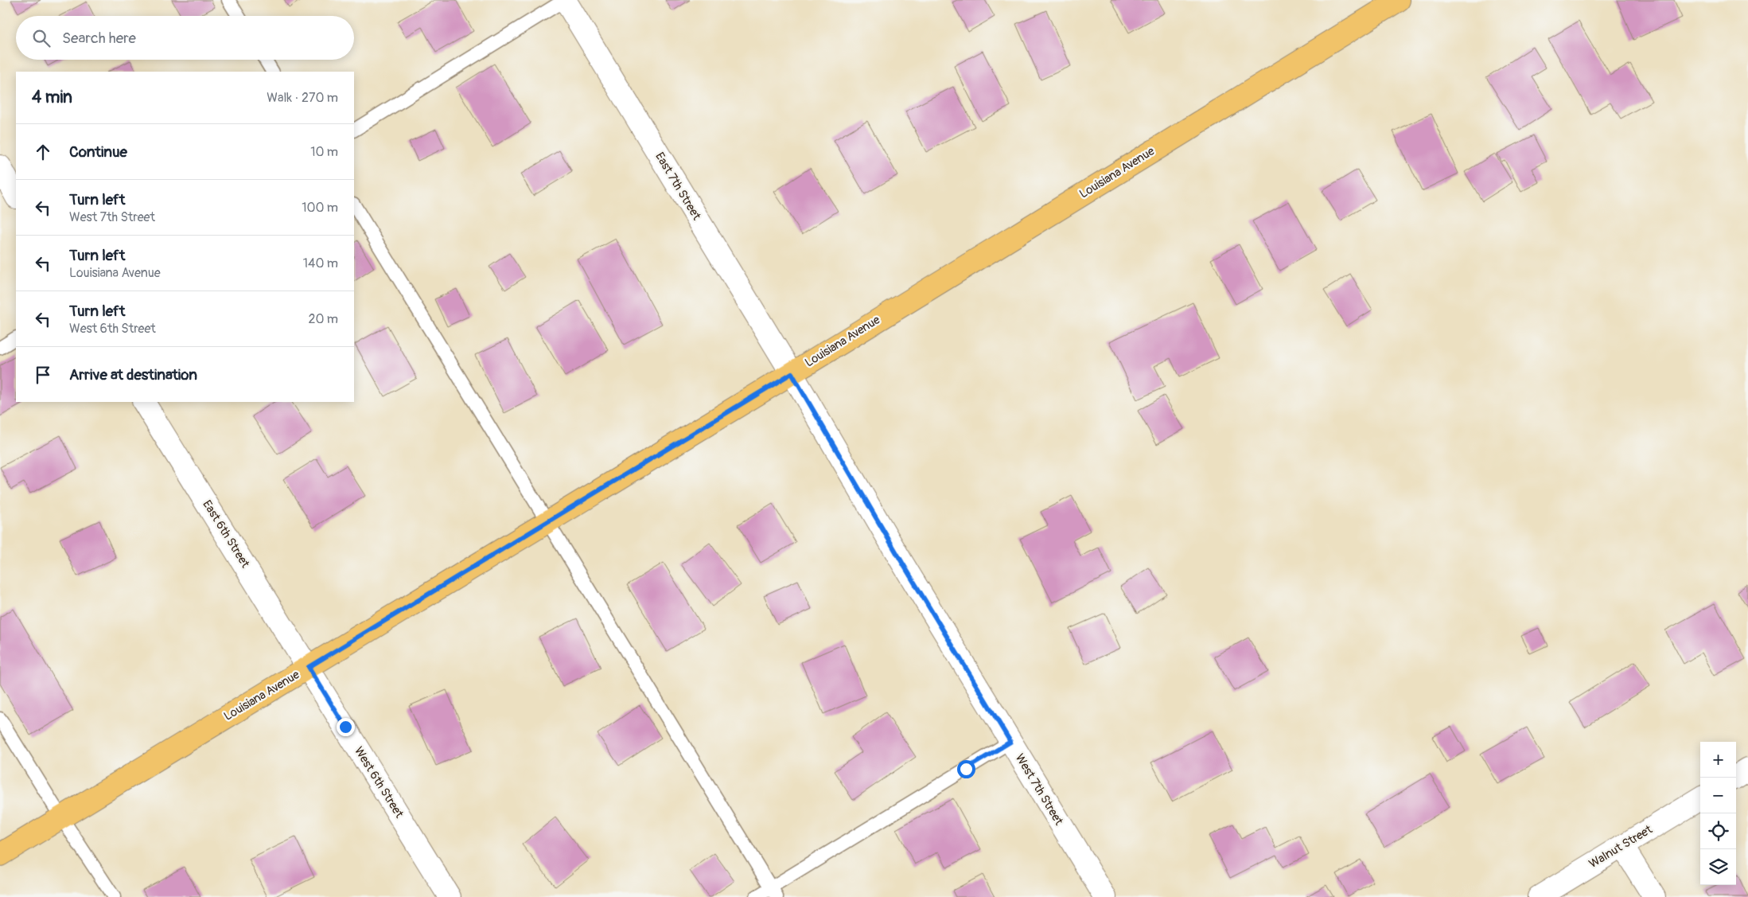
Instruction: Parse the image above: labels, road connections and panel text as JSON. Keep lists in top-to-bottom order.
{
  "streets": {
    "main road": ["Louisiana Avenue"],
    "street": [
      "East 7th Street",
      "East 6th Street",
      "West 6th Street",
      "West 7th Street",
      "Walnut Street"
    ]
  },
  "crossings": [
    ["Louisiana Avenue", "East 7th Street"],
    ["Louisiana Avenue", "East 6th Street"],
    ["Louisiana Avenue", "West 6th Street"],
    ["Louisiana Avenue", "West 7th Street"],
    ["East 7th Street", "West 7th Street"],
    ["East 6th Street", "West 6th Street"]
  ],
  "page": {
    "search": "Search here",
    "heading": ["4 min", "Walk · 270 m"],
    "list": [
      ["Continue", "10 m"],
      ["Turn left", "West 7th Street", "100 m"],
      ["Turn left", "Louisiana Avenue", "140 m"],
      ["Turn left", "West 6th Street", "20 m"],
      "Arrive at destination"
    ],
    "map_buttons": ["+", "−"]
  }
}
